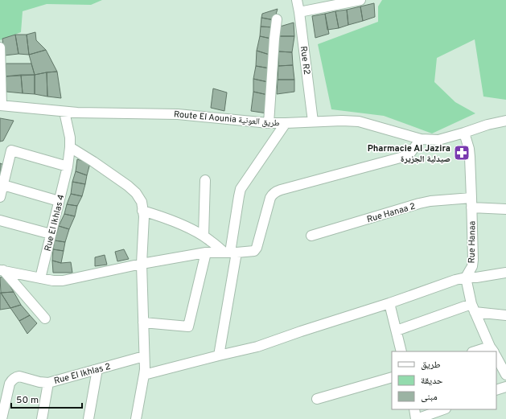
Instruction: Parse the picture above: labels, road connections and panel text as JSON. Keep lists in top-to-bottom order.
{
  "streets": {
    "street": [
      "Rue R2",
      "Route El Aounia طريق العونية",
      "Rue Hanaa 2",
      "Rue El Ikhlas 4",
      "Rue Hanaa",
      "Rue El Ikhlas 2"
    ]
  },
  "crossings": [
    ["Rue R2", "Route El Aounia طريق العونية"],
    ["Route El Aounia طريق العونية", "Rue El Ikhlas 4"],
    ["Route El Aounia طريق العونية", "Rue Hanaa"],
    ["Rue Hanaa 2", "Rue Hanaa"]
  ],
  "places": {
    "pharmacy": ["Pharmacie Al Jazira صيدلية الجزيرة"]
  },
  "legend": ["طريق", "حديقة", "مبنى"],
  "scale_bar": "50 m"
}
